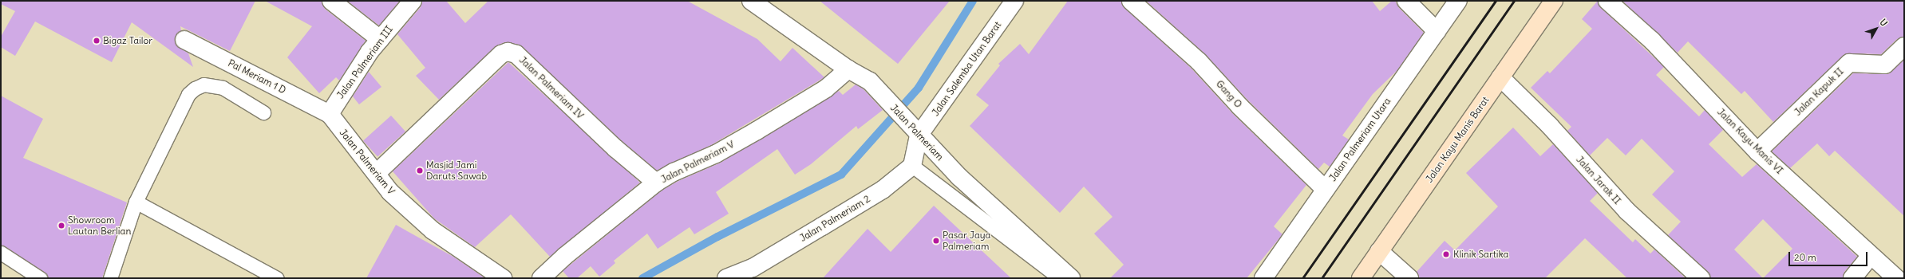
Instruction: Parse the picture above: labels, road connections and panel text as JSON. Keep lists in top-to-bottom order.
{
  "streets": {
    "street": [
      "Jalan Palmeriam III",
      "Jalan Salemba Utan Barat",
      "Pal Meriam 1 D",
      "Jalan Palmeriam IV",
      "Jalan Kapuk II",
      "Gang O",
      "Jalan Palmeriam",
      "Jalan Palmeriam Utara",
      "Jalan Kayu Manis Barat",
      "Jalan Kayu Manis VI",
      "Jalan Palmeriam V",
      "Jalan Jarak II",
      "Jalan Palmeriam 2"
    ]
  },
  "crossings": [
    ["Jalan Palmeriam III", "Pal Meriam 1 D"],
    ["Jalan Palmeriam III", "Jalan Palmeriam V"],
    ["Jalan Salemba Utan Barat", "Jalan Palmeriam"],
    ["Pal Meriam 1 D", "Jalan Palmeriam V"],
    ["Jalan Palmeriam IV", "Jalan Palmeriam V"],
    ["Jalan Kapuk II", "Jalan Kayu Manis VI"],
    ["Gang O", "Jalan Palmeriam Utara"],
    ["Jalan Palmeriam", "Jalan Palmeriam V"],
    ["Jalan Kayu Manis Barat", "Jalan Jarak II"]
  ],
  "places": [
    "Bigaz Tailor",
    "Masjid Jami Daruts Sawab",
    "Showroom Lautan Berlian",
    "Pasar Jaya Palmeriam",
    "Klinik Sartika"
  ],
  "scale_bar": "20 m",
  "north": "top right"
}
